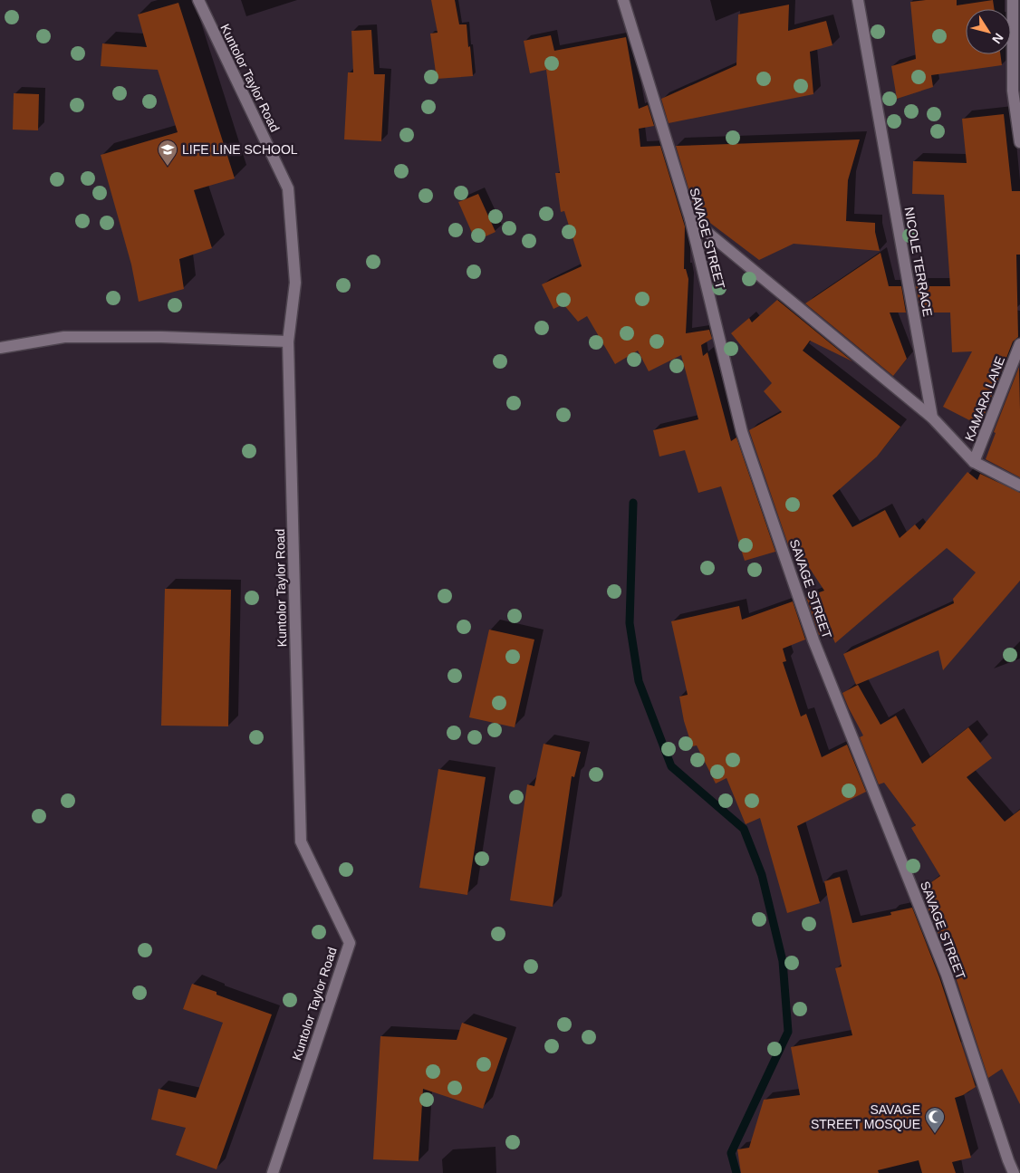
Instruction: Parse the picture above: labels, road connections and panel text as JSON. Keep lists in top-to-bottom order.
{
  "streets": {
    "street": [
      "Kuntolor Taylor Road",
      "SAVAGE STREET",
      "NICOLE TERRACE",
      "KAMARA LANE"
    ]
  },
  "places": {
    "school or university": ["LIFE LINE SCHOOL"],
    "mosque": ["SAVAGE STREET MOSQUE"]
  },
  "north": "bottom right"
}
